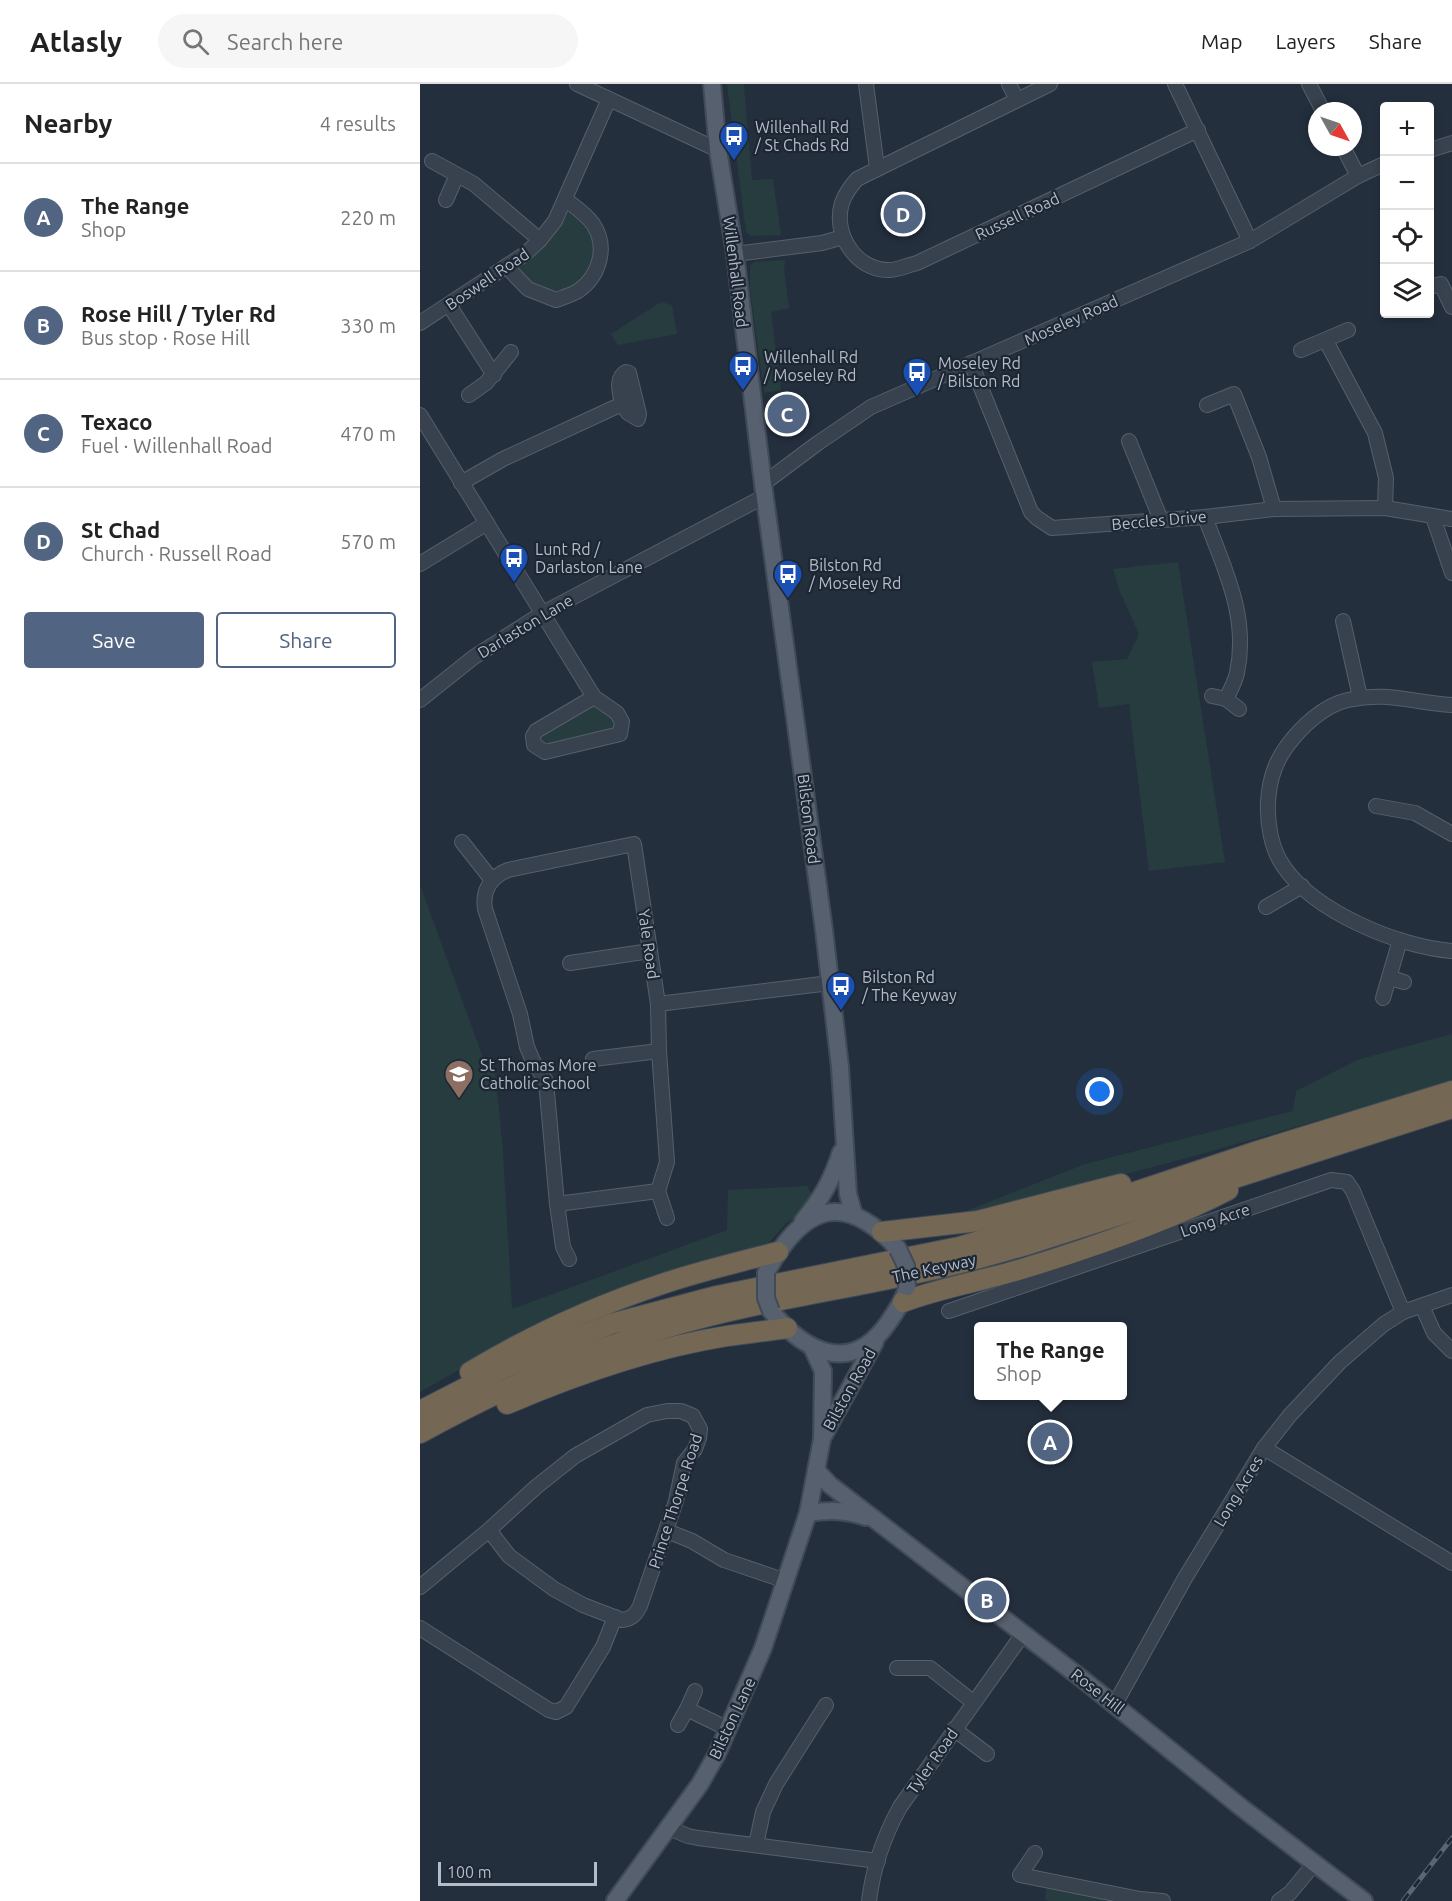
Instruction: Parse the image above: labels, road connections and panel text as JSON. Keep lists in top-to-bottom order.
{
  "streets": {
    "highway": ["The Keyway"],
    "main road": [
      "Willenhall Road",
      "Bilston Road",
      "Rose Hill",
      "Bilston Lane"
    ],
    "street": [
      "Russell Road",
      "Boswell Road",
      "Moseley Road",
      "Beccles Drive",
      "Darlaston Lane",
      "Yale Road",
      "Long Acre",
      "Long Acres",
      "Prince Thorpe Road",
      "Tyler Road"
    ]
  },
  "crossings": [
    ["Willenhall Road", "Moseley Road"],
    ["Willenhall Road", "Darlaston Lane"],
    ["Willenhall Road", "Bilston Road"],
    ["Moseley Road", "Beccles Drive"],
    ["Moseley Road", "Darlaston Lane"],
    ["Moseley Road", "Bilston Road"],
    ["Darlaston Lane", "Bilston Road"],
    ["Bilston Road", "Rose Hill"],
    ["Bilston Road", "Bilston Lane"],
    ["Long Acre", "Long Acres"],
    ["Long Acres", "Rose Hill"],
    ["Rose Hill", "Bilston Lane"],
    ["Rose Hill", "Tyler Road"]
  ],
  "places": {
    "bus stop": [
      "Willenhall Rd / St Chads Rd",
      "Willenhall Rd / Moseley Rd",
      "Moseley Rd / Bilston Rd",
      "Lunt Rd / Darlaston Lane",
      "Bilston Rd / Moseley Rd",
      "Bilston Rd / The Keyway"
    ],
    "school or university": ["St Thomas More Catholic School"]
  },
  "scale_bar": "100 m",
  "north": "bottom right",
  "page": {
    "header": "Atlasly",
    "search": "Search here",
    "nav": ["Map", "Layers", "Share"],
    "heading": ["Nearby", "4 results"],
    "map_buttons": ["+", "−"],
    "list": [
      {
        "mark": "A",
        "name": "The Range",
        "note": "Shop",
        "value": "220 m"
      },
      {
        "mark": "B",
        "name": "Rose Hill / Tyler Rd",
        "note": "Bus stop · Rose Hill",
        "value": "330 m"
      },
      {
        "mark": "C",
        "name": "Texaco",
        "note": "Fuel · Willenhall Road",
        "value": "470 m"
      },
      {
        "mark": "D",
        "name": "St Chad",
        "note": "Church · Russell Road",
        "value": "570 m"
      }
    ],
    "pins": [
      "D",
      "C",
      "A",
      "B"
    ],
    "buttons": ["Save", "Share"],
    "popup": ["The Range", "Shop"],
    "scale": "100 m"
  }
}
